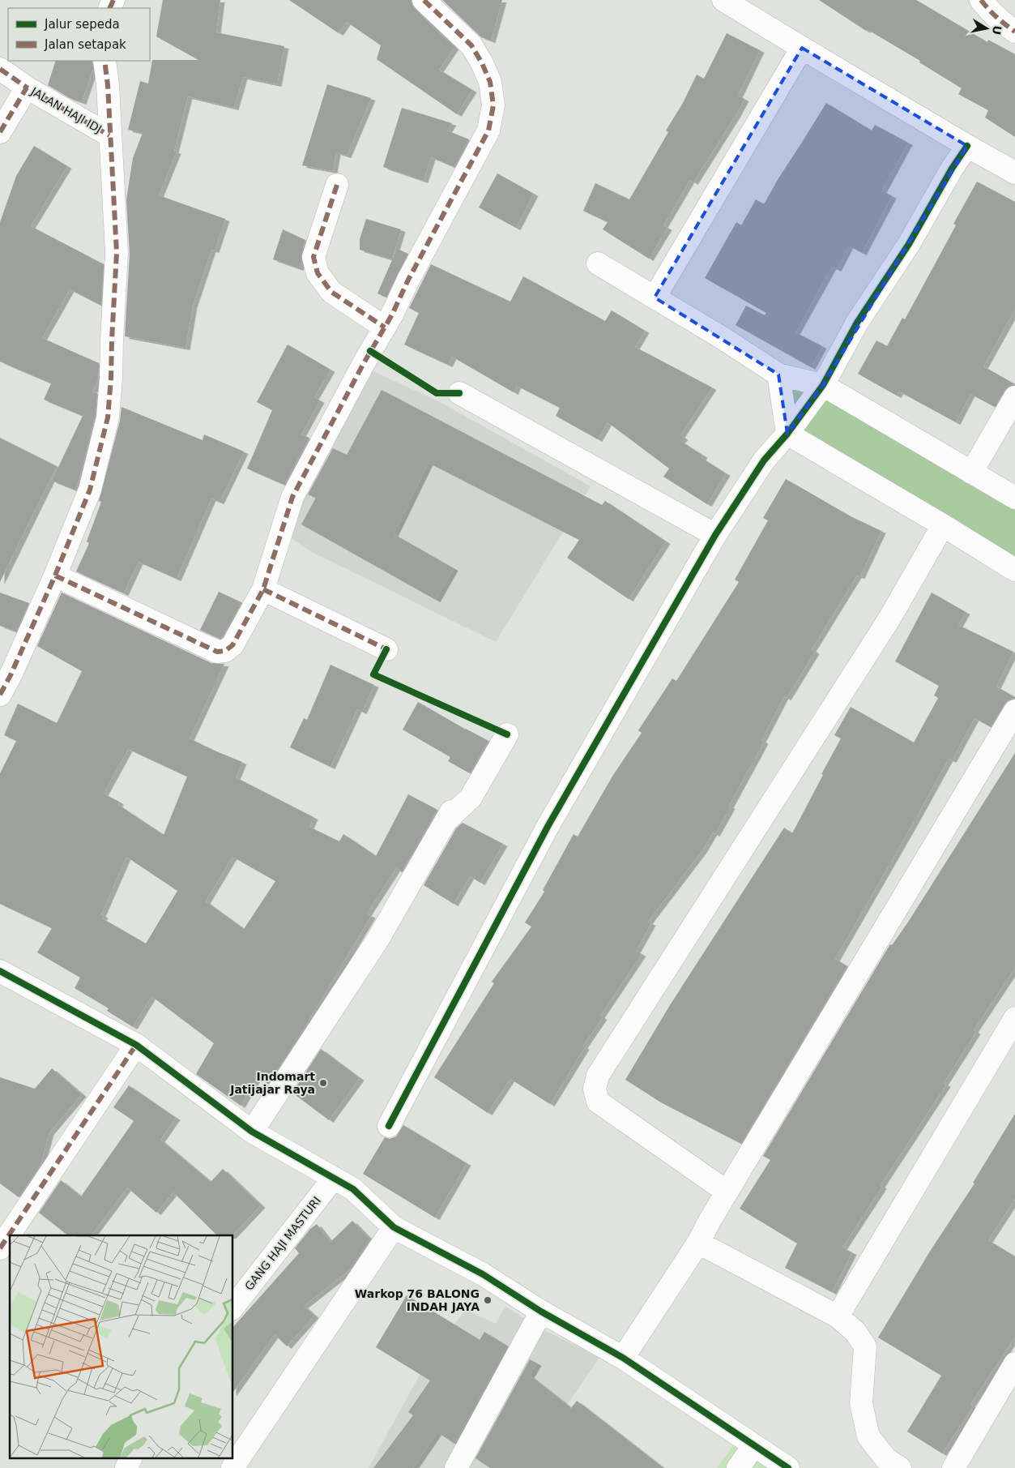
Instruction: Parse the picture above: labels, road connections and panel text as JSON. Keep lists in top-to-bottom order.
{
  "streets": {
    "street": ["JALAN HAJI IDJ", "GANG HAJI MASTURI"]
  },
  "places": ["Indomart Jatijajar Raya", "Warkop 76 BALONG INDAH JAYA"],
  "legend": ["Jalur sepeda", "Jalan setapak"],
  "north": "right"
}
